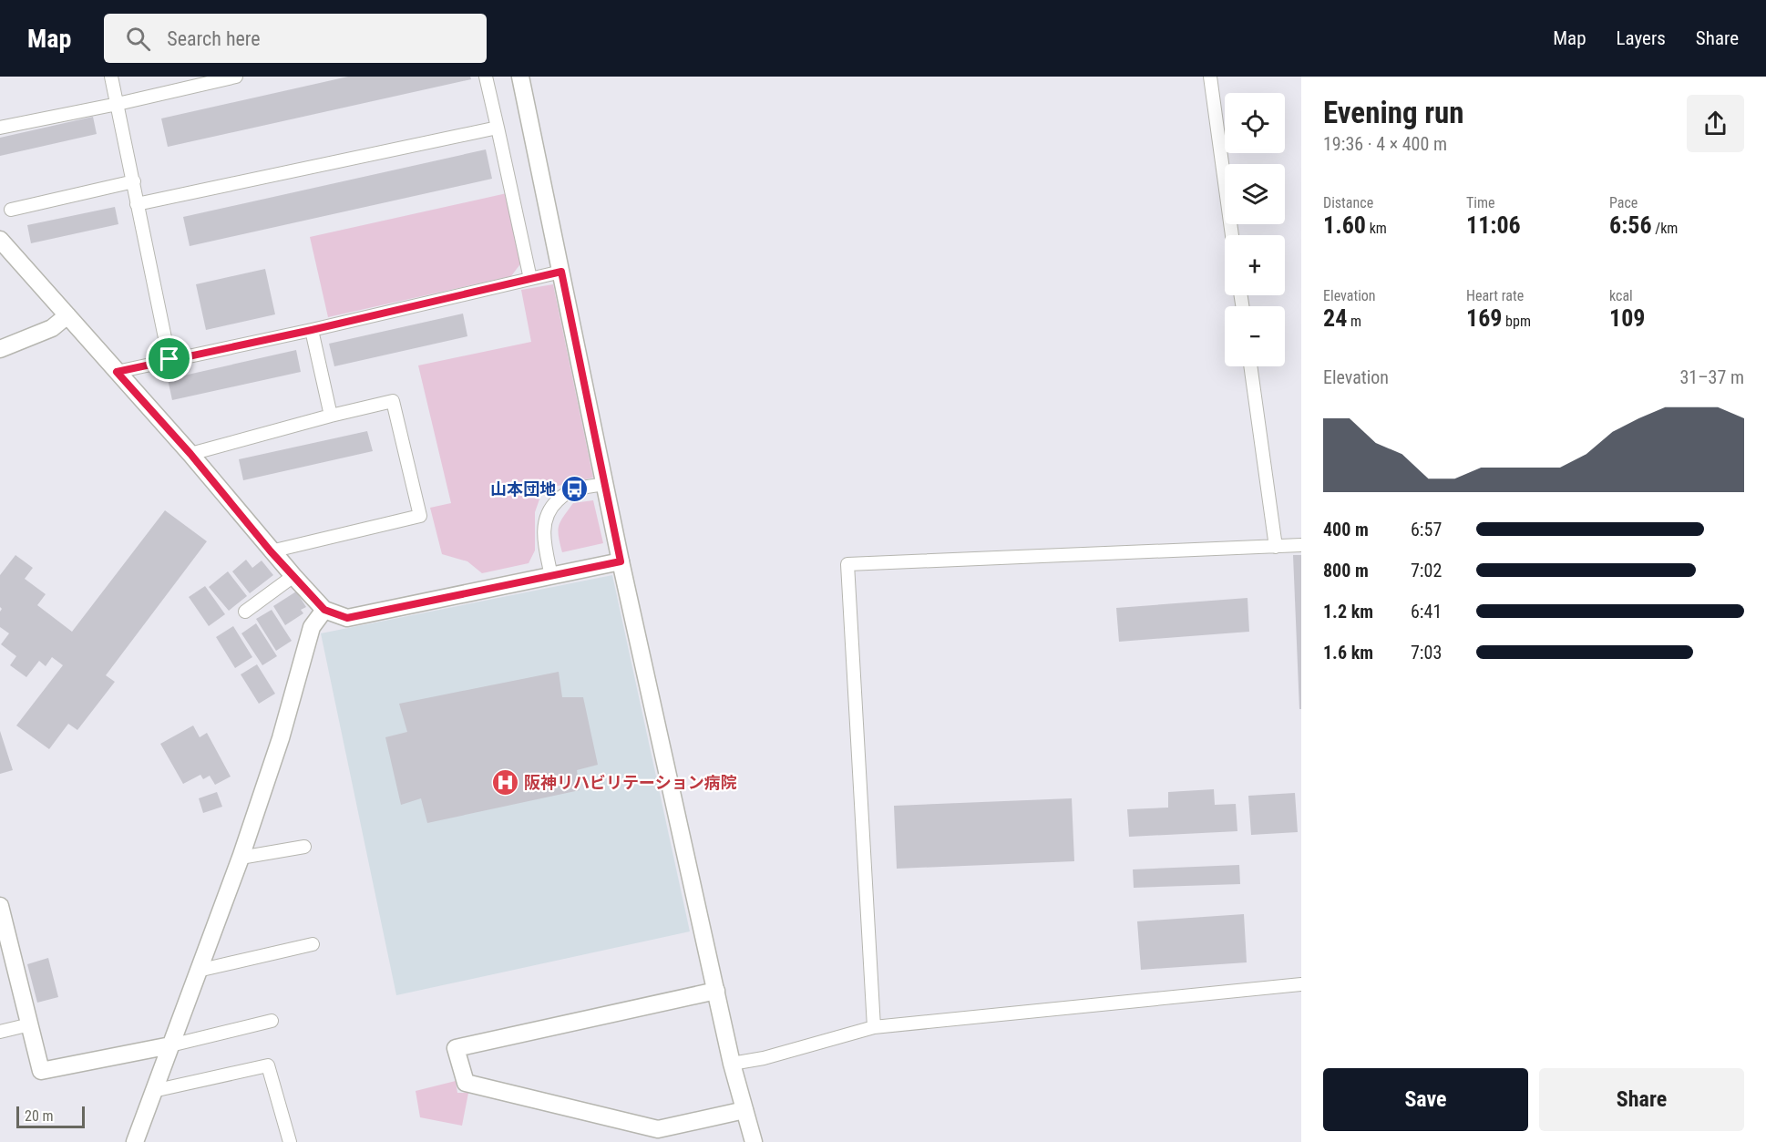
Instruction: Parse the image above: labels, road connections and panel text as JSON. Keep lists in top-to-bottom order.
{
  "places": {
    "bus stop": ["山本団地"],
    "hospital": ["阪神リハビリテーション病院"]
  },
  "scale_bar": "20 m",
  "page": {
    "header": "Map",
    "search": "Search here",
    "nav": ["Map", "Layers", "Share"],
    "heading": ["Evening run", "19:36 · 4 × 400 m"],
    "map_buttons": ["+", "−"],
    "stats": [
      ["Distance", "1.60 km"],
      ["Time", "11:06"],
      ["Pace", "6:56 /km"],
      ["Elevation", "24 m"],
      ["Heart rate", "169 bpm"],
      ["kcal", "109"]
    ],
    "chart": ["Elevation", "31–37 m"],
    "list": [
      {
        "name": "400 m",
        "note": "6:57"
      },
      {
        "name": "800 m",
        "note": "7:02"
      },
      {
        "name": "1.2 km",
        "note": "6:41"
      },
      {
        "name": "1.6 km",
        "note": "7:03"
      }
    ],
    "buttons": ["Save", "Share"],
    "scale": "20 m"
  }
}
